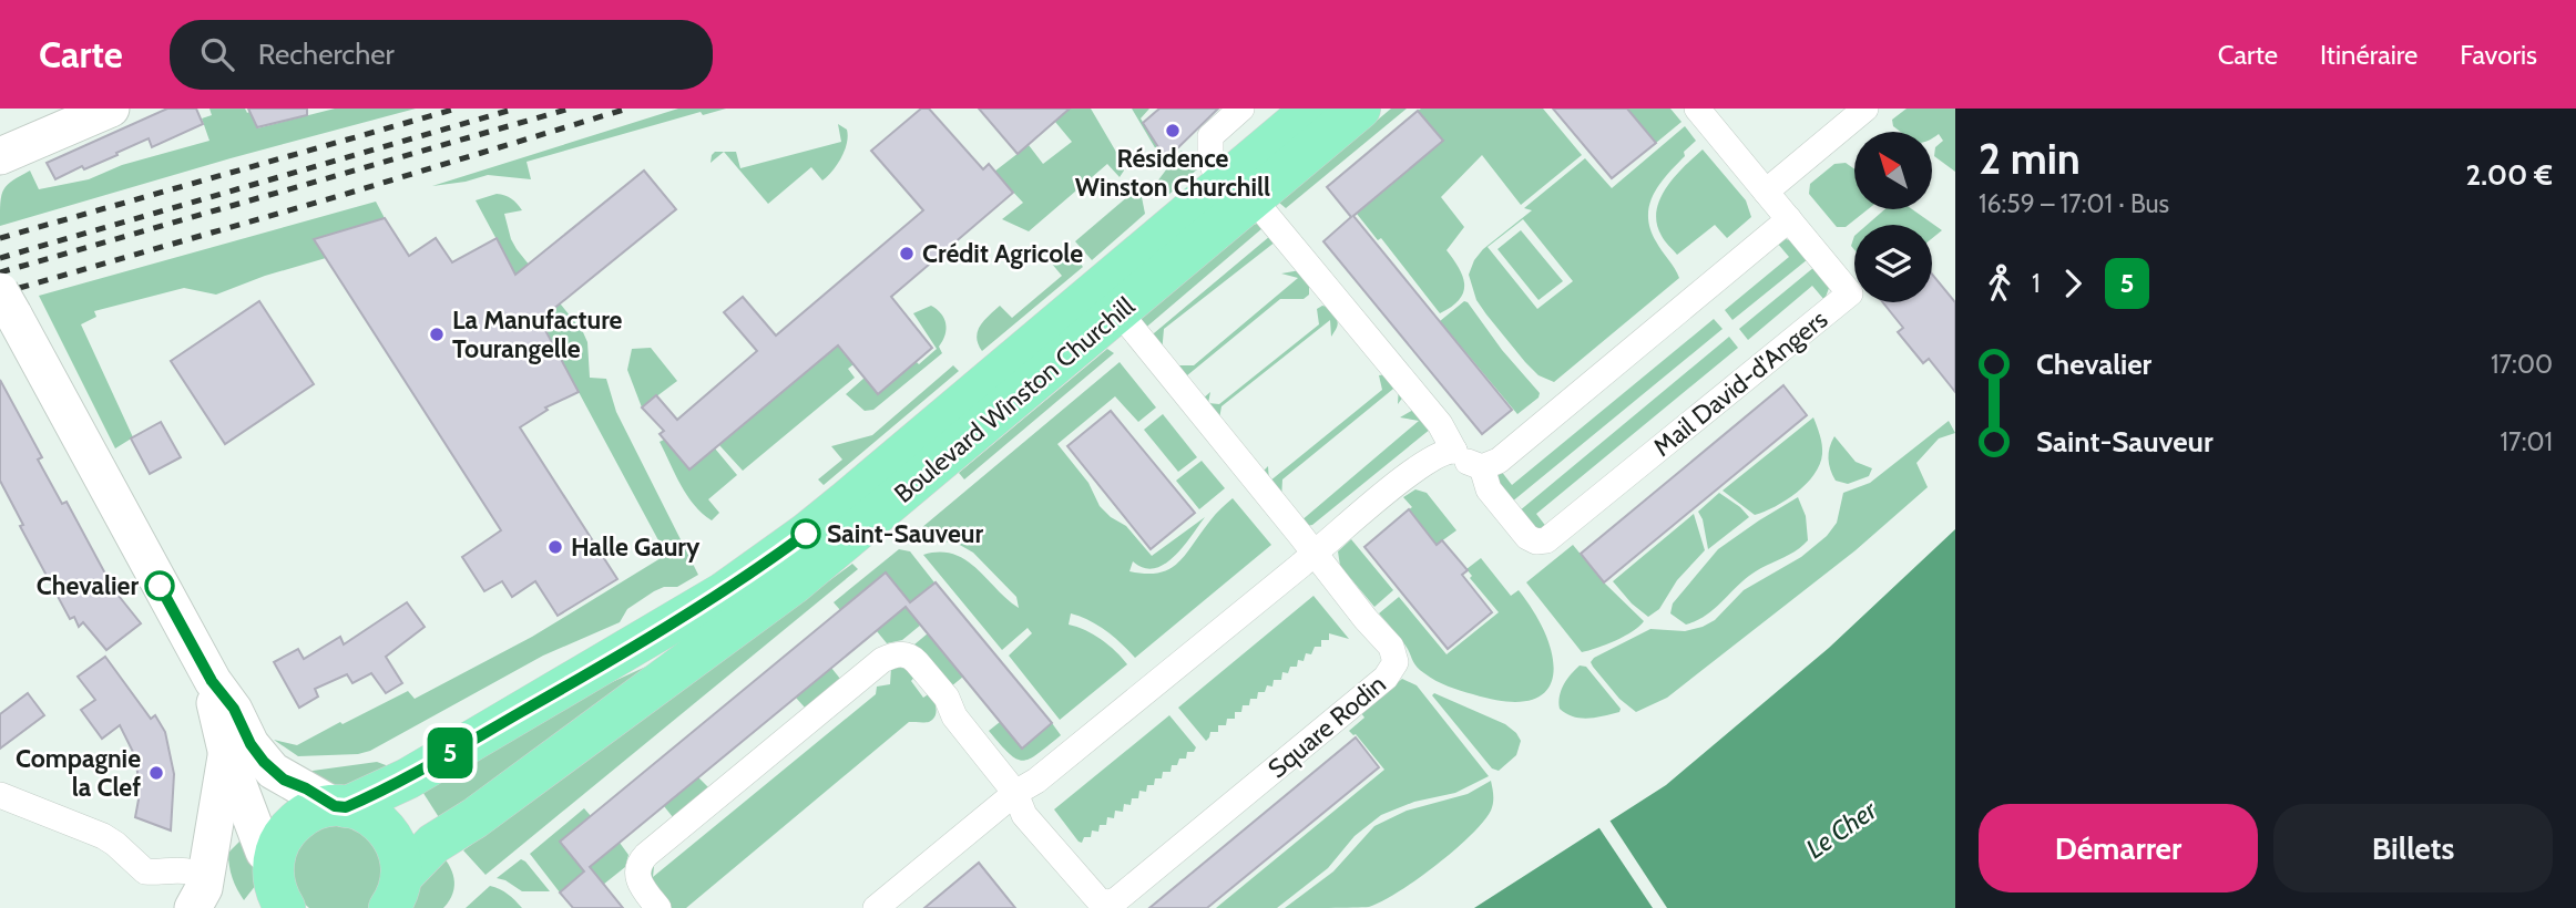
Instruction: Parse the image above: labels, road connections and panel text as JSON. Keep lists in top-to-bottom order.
{
  "streets": {
    "main road": ["Boulevard Winston Churchill"],
    "street": ["Mail David-d'Angers", "Square Rodin"]
  },
  "water": ["Le Cher"],
  "places": [
    "Résidence Winston Churchill",
    "Crédit Agricole",
    "La Manufacture Tourangelle",
    "Saint-Sauveur",
    "Halle Gaury",
    "Chevalier",
    "Compagnie la Clef"
  ],
  "lines": ["bus line 5"],
  "north": "top left",
  "page": {
    "header": "Carte",
    "search": "Rechercher",
    "nav": ["Carte", "Itinéraire", "Favoris"],
    "on_map": "5",
    "heading": ["2 min", "16:59 – 17:01 · Bus", "2.00 €"],
    "legs": ["1", "5"],
    "list": [
      {
        "name": "Chevalier",
        "value": "17:00"
      },
      {
        "name": "Saint-Sauveur",
        "value": "17:01"
      }
    ],
    "buttons": ["Démarrer", "Billets"]
  }
}
